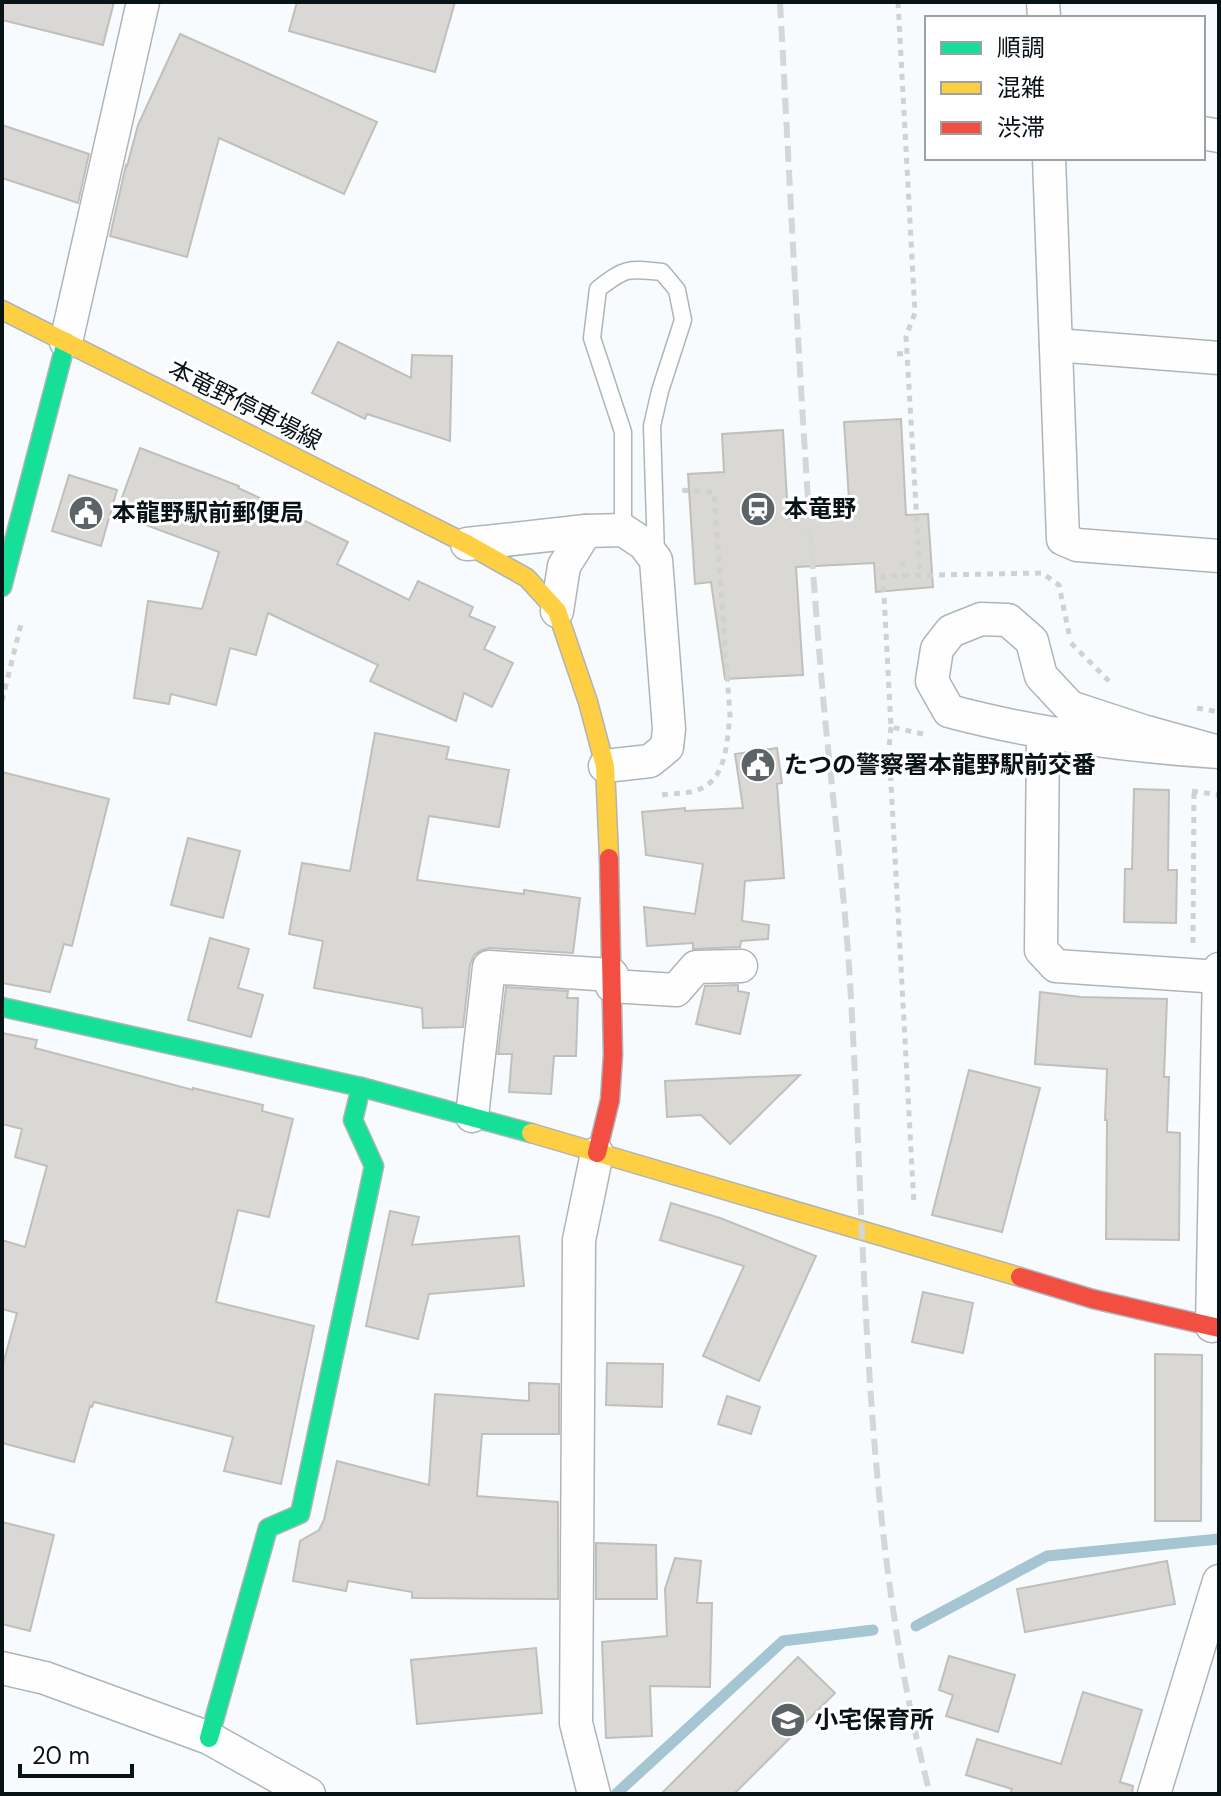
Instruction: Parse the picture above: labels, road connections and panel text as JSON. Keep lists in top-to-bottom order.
{
  "streets": {
    "street": ["本竜野停車場線"]
  },
  "places": {
    "station": ["本竜野"],
    "public building": ["本龍野駅前郵便局", "たつの警察署本龍野駅前交番"],
    "school or university": ["小宅保育所"]
  },
  "legend": ["順調", "混雑", "渋滞"],
  "scale_bar": "20 m"
}
